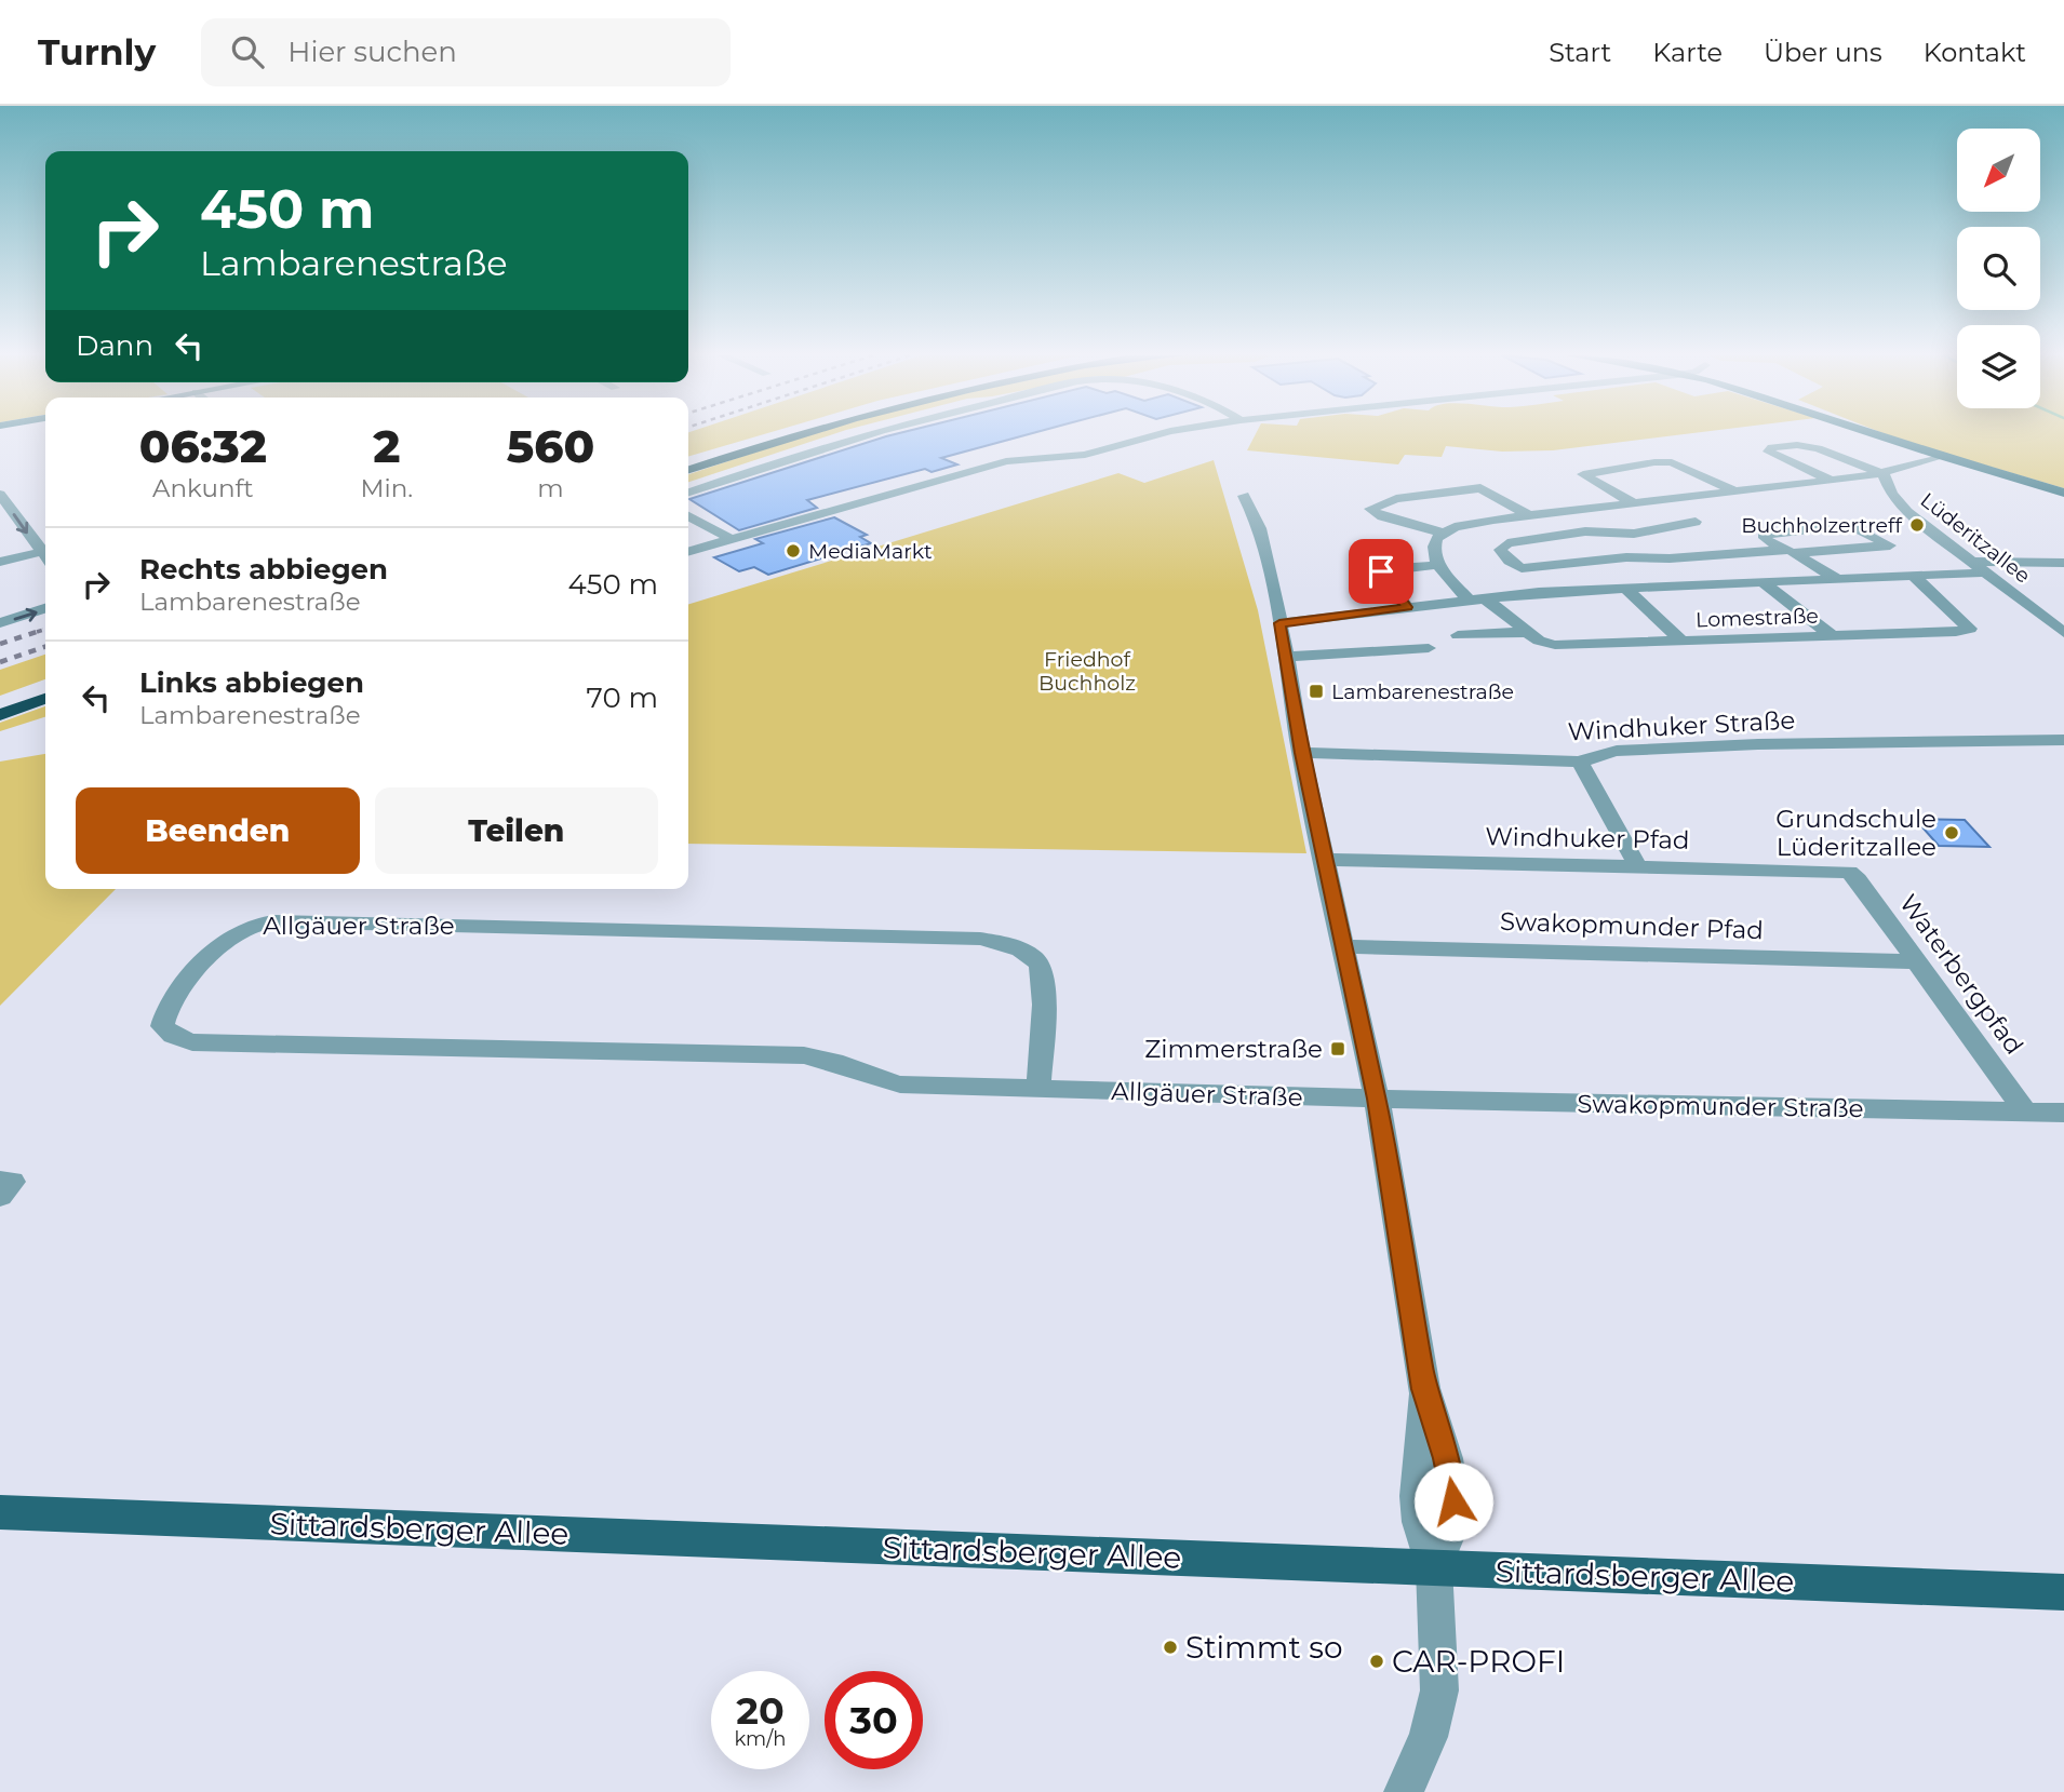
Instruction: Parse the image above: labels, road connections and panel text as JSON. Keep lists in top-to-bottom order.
{
  "streets": {
    "main road": ["Sittardsberger Allee"],
    "street": [
      "Lüderitzallee",
      "Lomestraße",
      "Windhuker Straße",
      "Windhuker Pfad",
      "Allgäuer Straße",
      "Swakopmunder Pfad",
      "Waterbergpfad",
      "Swakopmunder Straße"
    ]
  },
  "crossings": [
    ["Windhuker Pfad", "Waterbergpfad"],
    ["Allgäuer Straße", "Swakopmunder Straße"],
    ["Swakopmunder Pfad", "Waterbergpfad"],
    ["Waterbergpfad", "Swakopmunder Straße"]
  ],
  "parks": ["Friedhof Buchholz"],
  "places": {
    "other": [
      "Buchholzertreff",
      "MediaMarkt",
      "Grundschule Lüderitzallee",
      "Stimmt so",
      "CAR-PROFI"
    ],
    "transit": ["Lambarenestraße", "Zimmerstraße"]
  },
  "north": "bottom left",
  "page": {
    "header": "Turnly",
    "search": "Hier suchen",
    "nav": [
      "Start",
      "Karte",
      "Über uns",
      "Kontakt"
    ],
    "turn": ["450 m", "Lambarenestraße"],
    "then": "Dann",
    "eta": [
      "06:32",
      "Ankunft",
      "2",
      "Min.",
      "560",
      "m"
    ],
    "list": [
      {
        "name": "Rechts abbiegen",
        "note": "Lambarenestraße",
        "value": "450 m"
      },
      {
        "name": "Links abbiegen",
        "note": "Lambarenestraße",
        "value": "70 m"
      }
    ],
    "buttons": ["Beenden", "Teilen"],
    "speed": "20 km/h",
    "limit": "30"
  }
}
